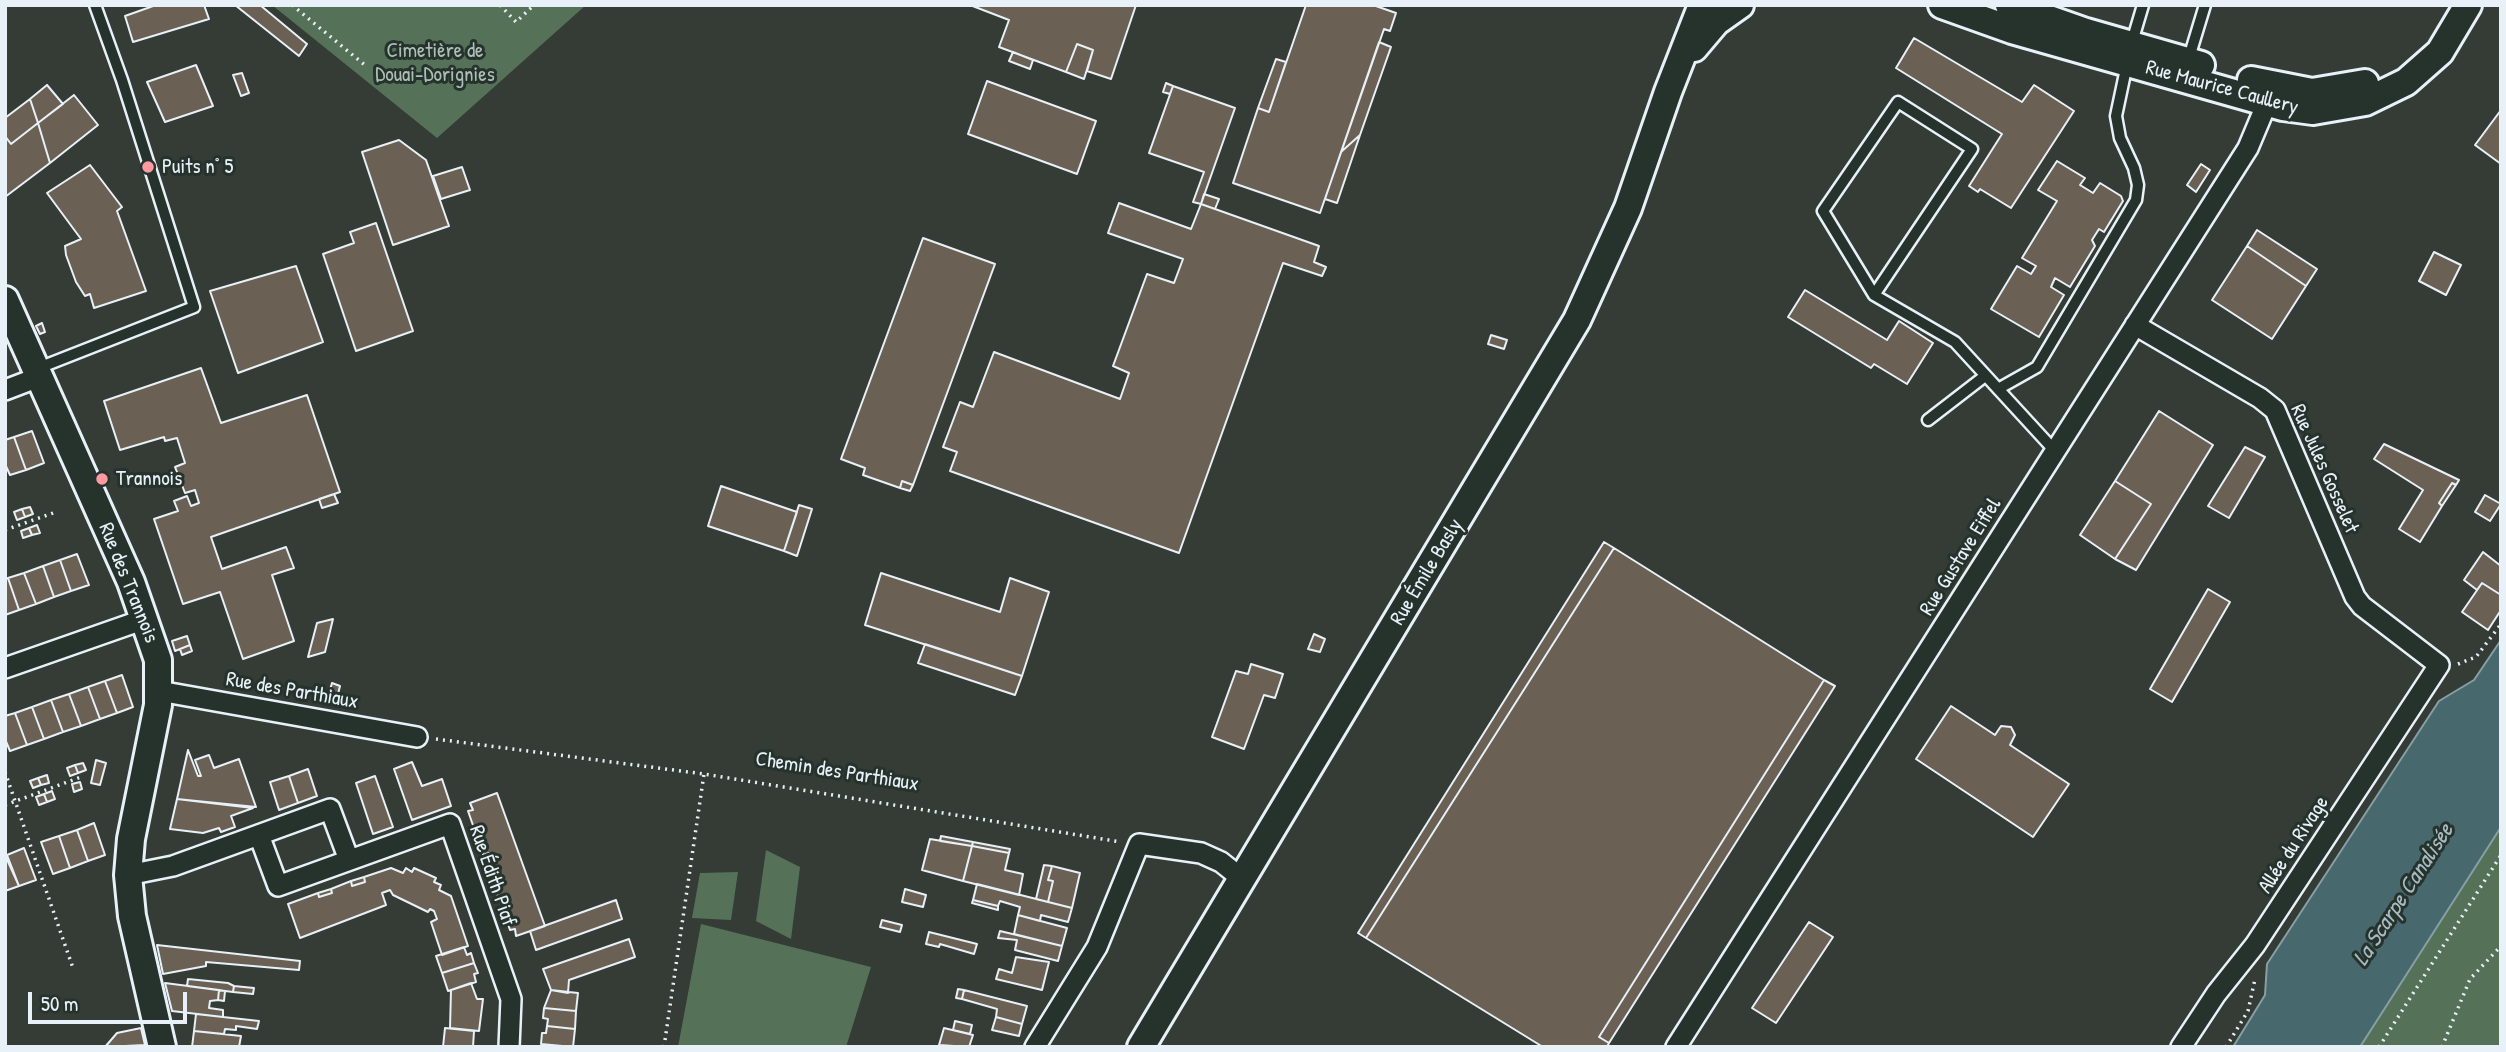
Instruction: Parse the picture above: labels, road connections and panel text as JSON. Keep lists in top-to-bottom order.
{
  "streets": {
    "street": [
      "Rue Maurice Caullery",
      "Rue Jules Gosselet",
      "Rue Gustave Eiffel",
      "Rue Émile Basly",
      "Rue des Trannois",
      "Rue des Parthiaux",
      "Allée du Rivage",
      "Rue Édith Piaf"
    ],
    "path": ["Chemin des Parthiaux"]
  },
  "crossings": [
    ["Rue Maurice Caullery", "Rue Gustave Eiffel"],
    ["Rue Jules Gosselet", "Rue Gustave Eiffel"],
    ["Rue Jules Gosselet", "Allée du Rivage"],
    ["Rue des Trannois", "Rue des Parthiaux"],
    ["Rue des Parthiaux", "Chemin des Parthiaux"]
  ],
  "water": ["La Scarpe Canalisée"],
  "parks": ["Cimetière de Douai-Dorignies"],
  "places": ["Puits n° 5", "Trannois"],
  "scale_bar": "50 m"
}
